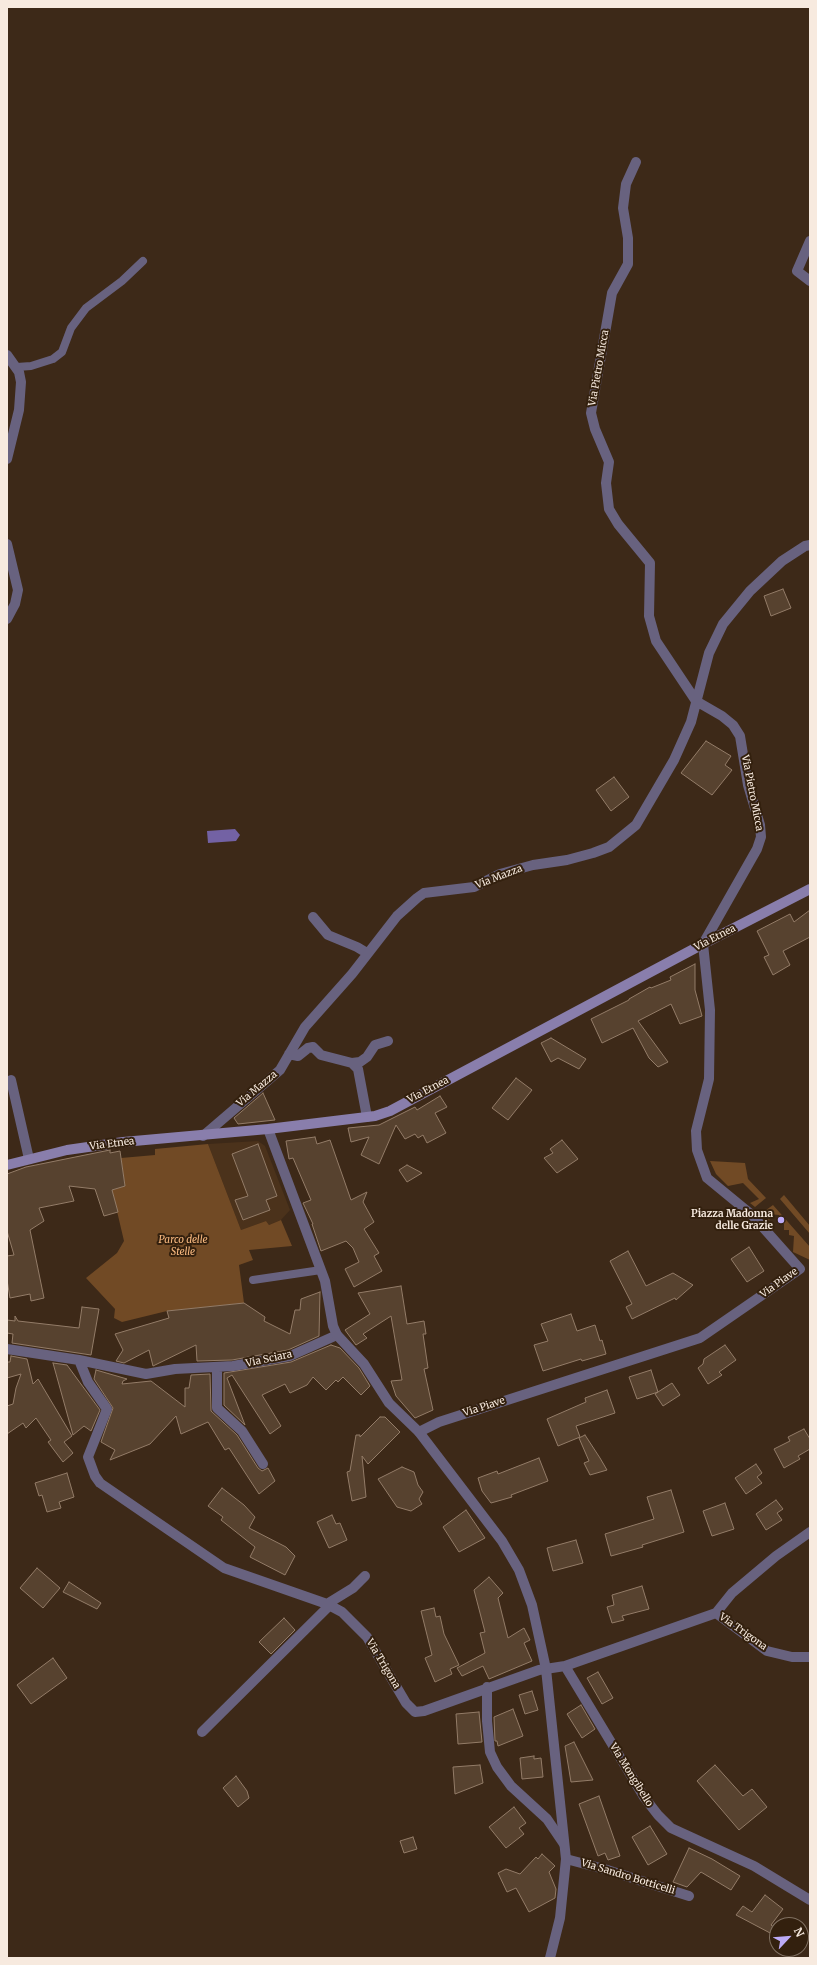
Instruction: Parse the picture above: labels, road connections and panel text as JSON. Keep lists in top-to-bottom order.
{
  "streets": {
    "main road": ["Via Etnea"],
    "street": [
      "Via Pietro Micca",
      "Via Mazza",
      "Via Piave",
      "Via Sciara",
      "Via Trigona",
      "Via Mongibello",
      "Via Sandro Botticelli"
    ]
  },
  "crossings": [
    ["Via Pietro Micca", "Via Mazza"],
    ["Via Pietro Micca", "Via Etnea"],
    ["Via Pietro Micca", "Via Piave"],
    ["Via Mazza", "Via Etnea"],
    ["Via Etnea", "Via Piave"],
    ["Via Sciara", "Via Trigona"],
    ["Via Trigona", "Via Mongibello"]
  ],
  "parks": ["Parco delle Stelle"],
  "places": ["Piazza Madonna delle Grazie"],
  "north": "top right"
}
